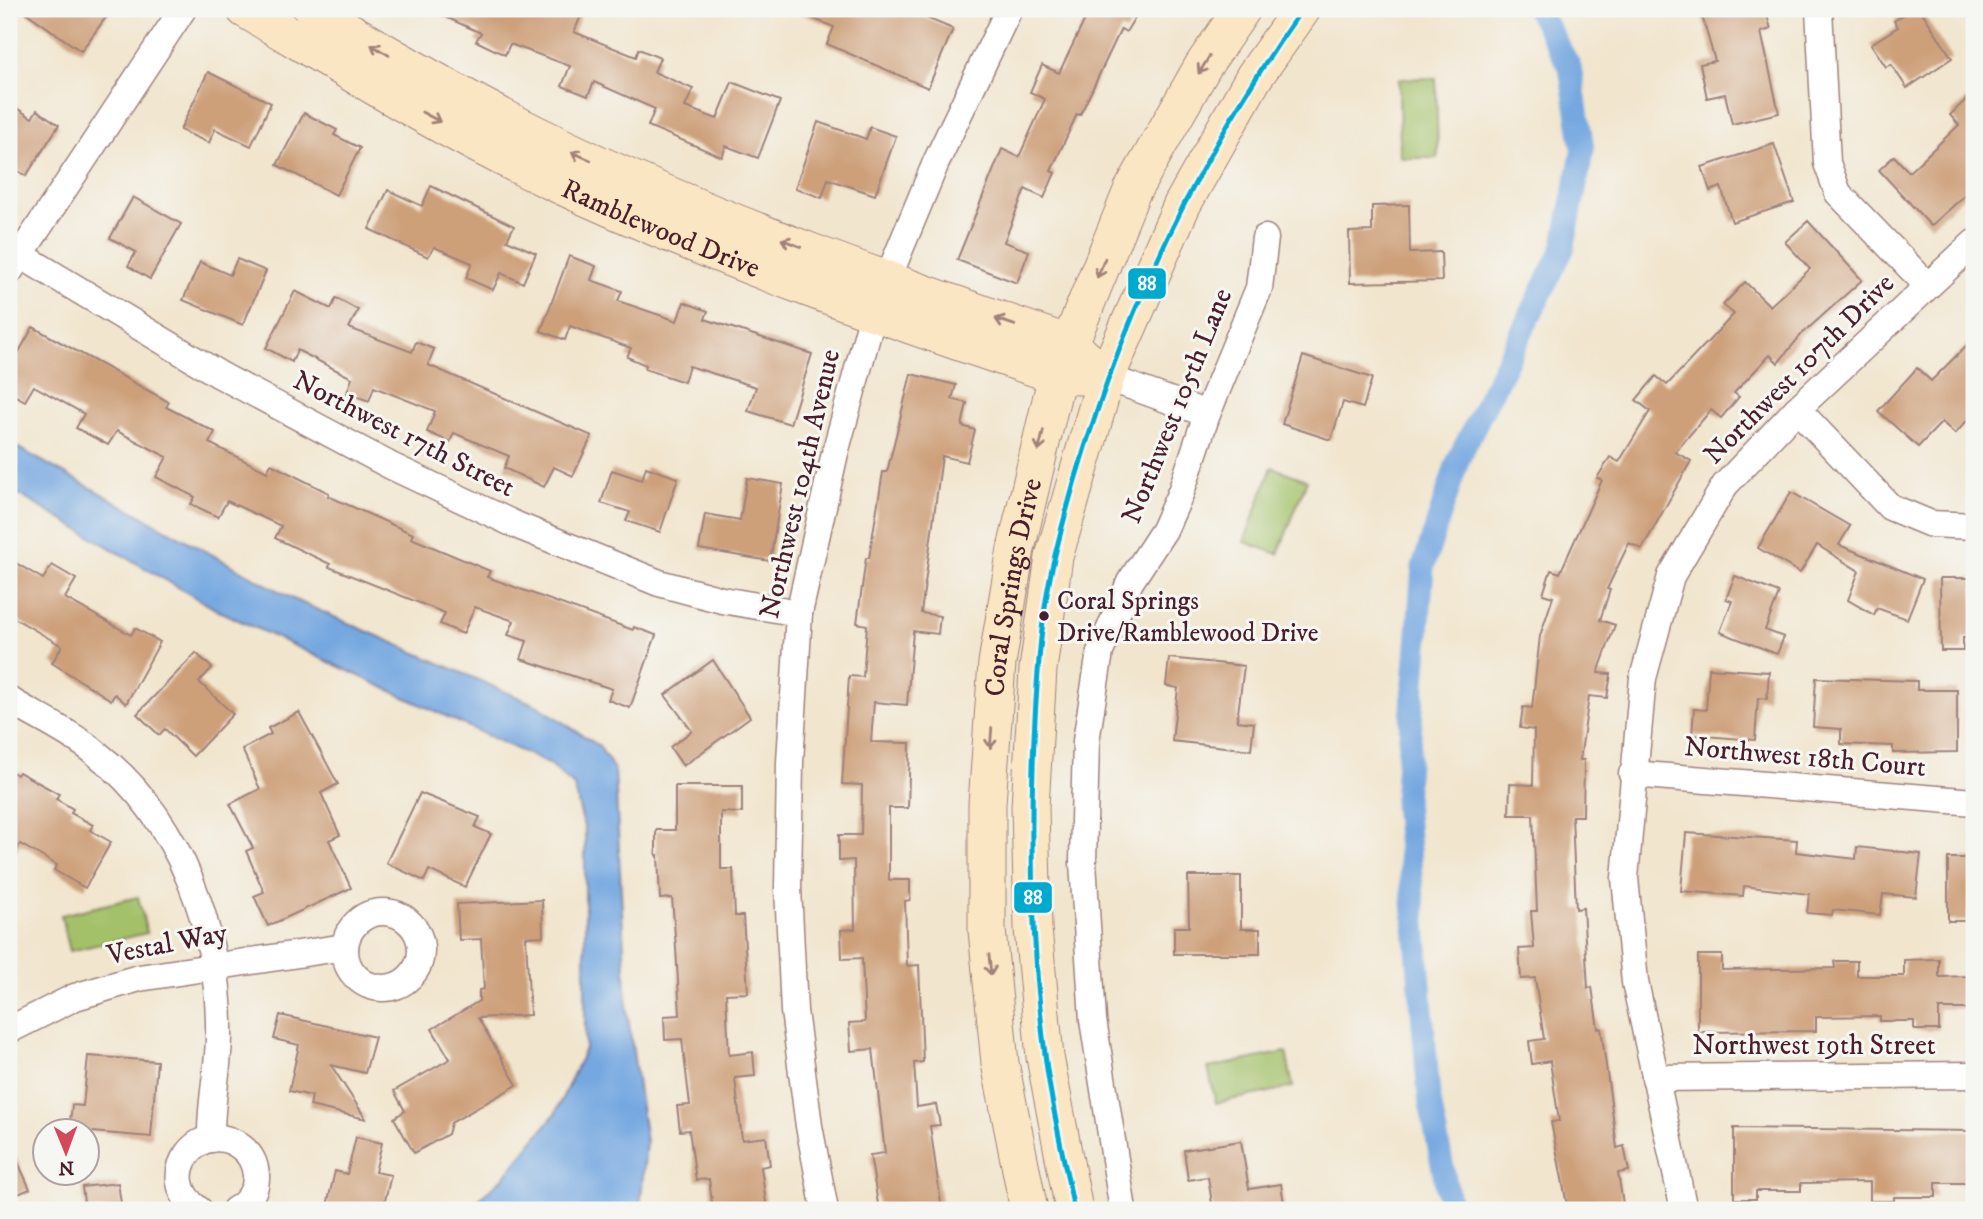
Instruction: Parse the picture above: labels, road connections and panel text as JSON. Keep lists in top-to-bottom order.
{
  "streets": {
    "main road": ["Ramblewood Drive", "Coral Springs Drive"],
    "street": [
      "Northwest 107th Drive",
      "Northwest 105th Lane",
      "Northwest 17th Street",
      "Northwest 104th Avenue",
      "Northwest 18th Court",
      "Vestal Way",
      "Northwest 19th Street"
    ]
  },
  "crossings": [
    ["Ramblewood Drive", "Northwest 105th Lane"],
    ["Ramblewood Drive", "Northwest 104th Avenue"],
    ["Ramblewood Drive", "Coral Springs Drive"],
    ["Northwest 107th Drive", "Northwest 18th Court"],
    ["Northwest 107th Drive", "Northwest 19th Street"],
    ["Northwest 17th Street", "Northwest 104th Avenue"]
  ],
  "places": ["Coral Springs Drive/Ramblewood Drive"],
  "lines": ["transit line 88"],
  "north": "bottom"
}
